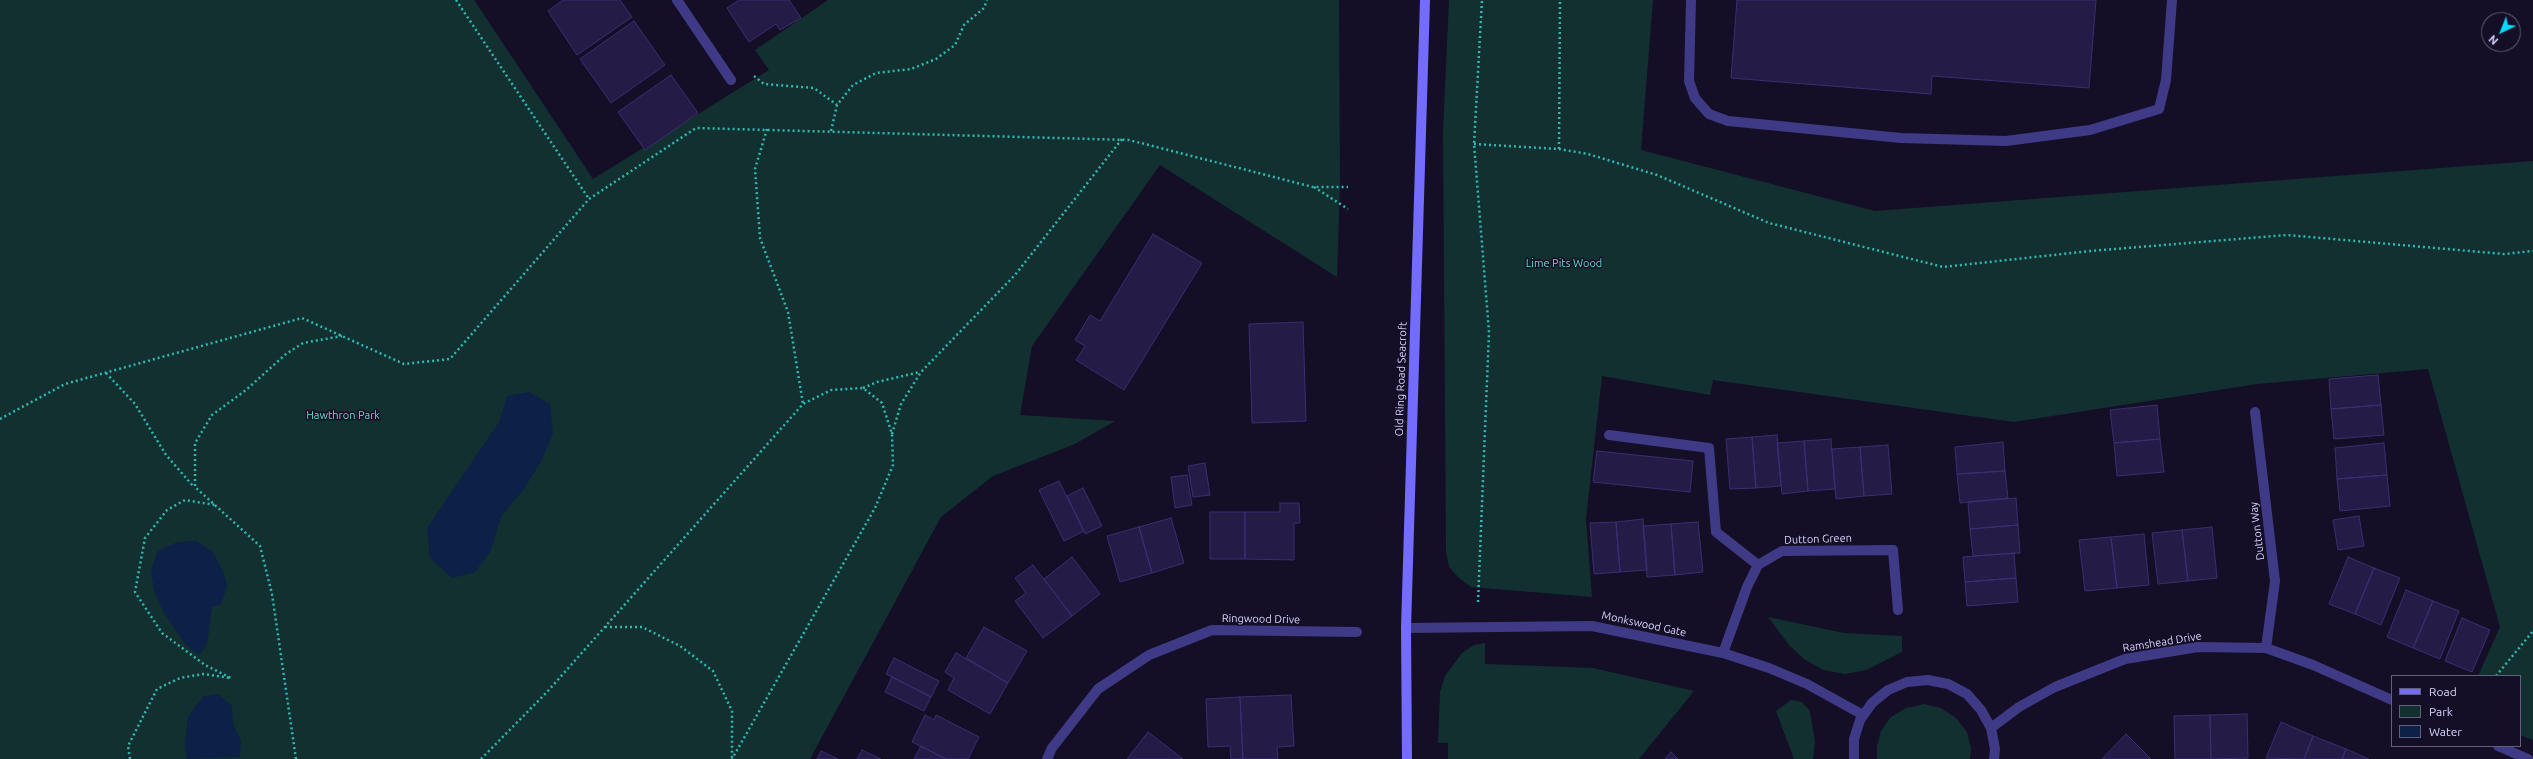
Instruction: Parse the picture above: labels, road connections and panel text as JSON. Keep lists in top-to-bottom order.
{
  "streets": {
    "main road": ["Old Ring Road Seacroft"],
    "street": [
      "Dutton Way",
      "Dutton Green",
      "Ringwood Drive",
      "Monkswood Gate",
      "Ramshead Drive"
    ]
  },
  "crossings": [
    ["Old Ring Road Seacroft", "Monkswood Gate"],
    ["Dutton Way", "Ramshead Drive"]
  ],
  "parks": ["Lime Pits Wood", "Hawthron Park"],
  "legend": ["Road", "Park", "Water"],
  "north": "bottom left"
}
